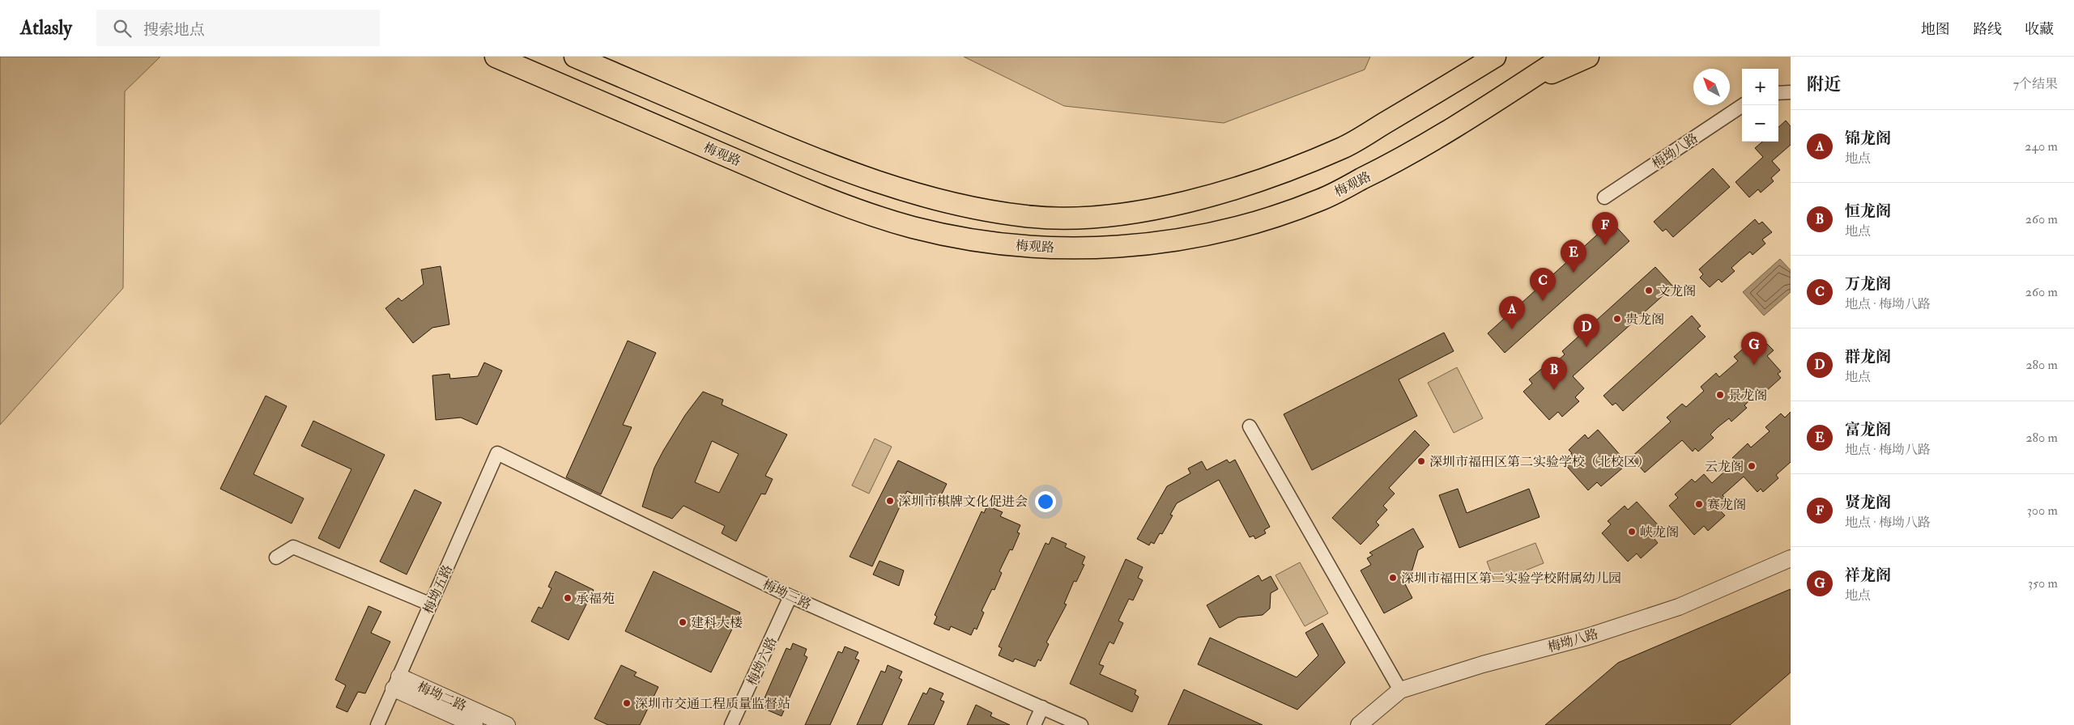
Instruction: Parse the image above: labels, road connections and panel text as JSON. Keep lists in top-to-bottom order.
{
  "streets": {
    "highway": ["梅观路"],
    "street": [
      "梅坳八路",
      "梅坳五路",
      "梅坳三路",
      "梅坳六路",
      "梅坳二路"
    ]
  },
  "crossings": [
    ["梅坳五路", "梅坳三路"],
    ["梅坳五路", "梅坳二路"],
    ["梅坳三路", "梅坳六路"]
  ],
  "places": [
    "文龙阁",
    "贵龙阁",
    "景龙阁",
    "深圳市福田区第二实验学校（北校区）",
    "云龙阁",
    "深圳市棋牌文化促进会",
    "赛龙阁",
    "峡龙阁",
    "深圳市福田区第二实验学校附属幼儿园",
    "承福苑",
    "建科大楼",
    "深圳市交通工程质量监督站"
  ],
  "north": "top left",
  "page": {
    "header": "Atlasly",
    "search": "搜索地点",
    "nav": ["地图", "路线", "收藏"],
    "heading": ["附近", "7个结果"],
    "map_buttons": ["+", "−"],
    "list": [
      {
        "mark": "A",
        "name": "锦龙阁",
        "note": "地点",
        "value": "240 m"
      },
      {
        "mark": "B",
        "name": "恒龙阁",
        "note": "地点",
        "value": "260 m"
      },
      {
        "mark": "C",
        "name": "万龙阁",
        "note": "地点 · 梅坳八路",
        "value": "260 m"
      },
      {
        "mark": "D",
        "name": "群龙阁",
        "note": "地点",
        "value": "280 m"
      },
      {
        "mark": "E",
        "name": "富龙阁",
        "note": "地点 · 梅坳八路",
        "value": "280 m"
      },
      {
        "mark": "F",
        "name": "贤龙阁",
        "note": "地点 · 梅坳八路",
        "value": "300 m"
      },
      {
        "mark": "G",
        "name": "祥龙阁",
        "note": "地点",
        "value": "350 m"
      }
    ],
    "pins": [
      "F",
      "E",
      "C",
      "A",
      "D",
      "G",
      "B"
    ]
  }
}
